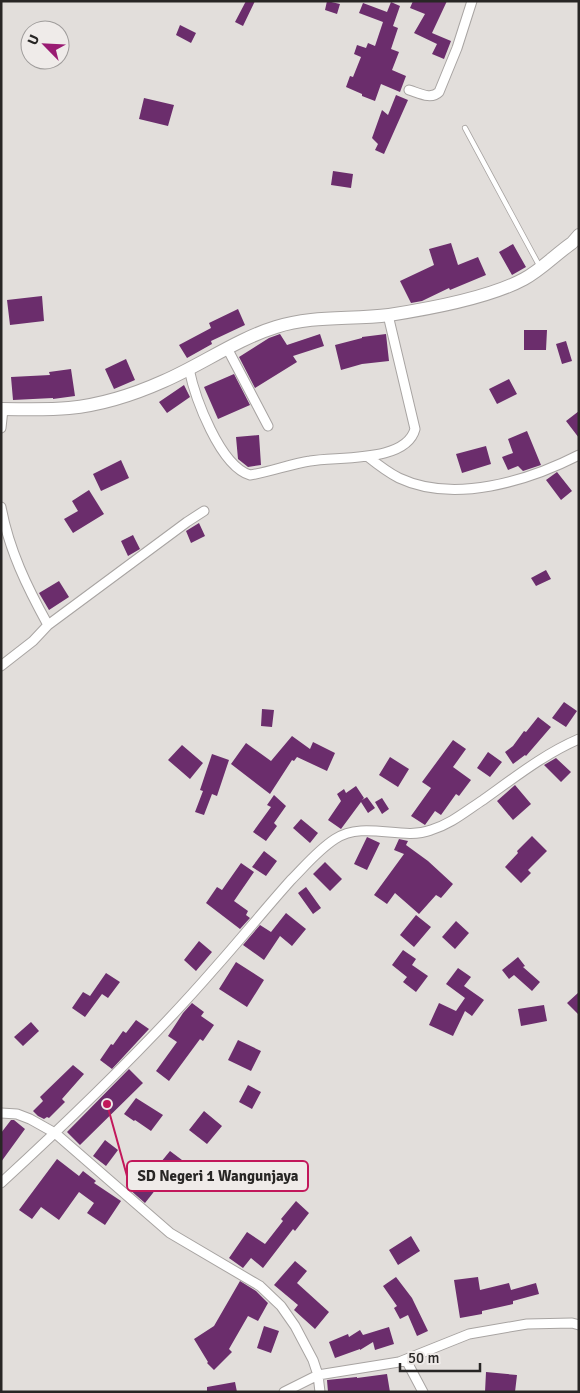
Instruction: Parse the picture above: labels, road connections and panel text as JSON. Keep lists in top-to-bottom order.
{
  "places": ["SD Negeri 1 Wangunjaya"],
  "scale_bar": "50 m",
  "north": "top left"
}
